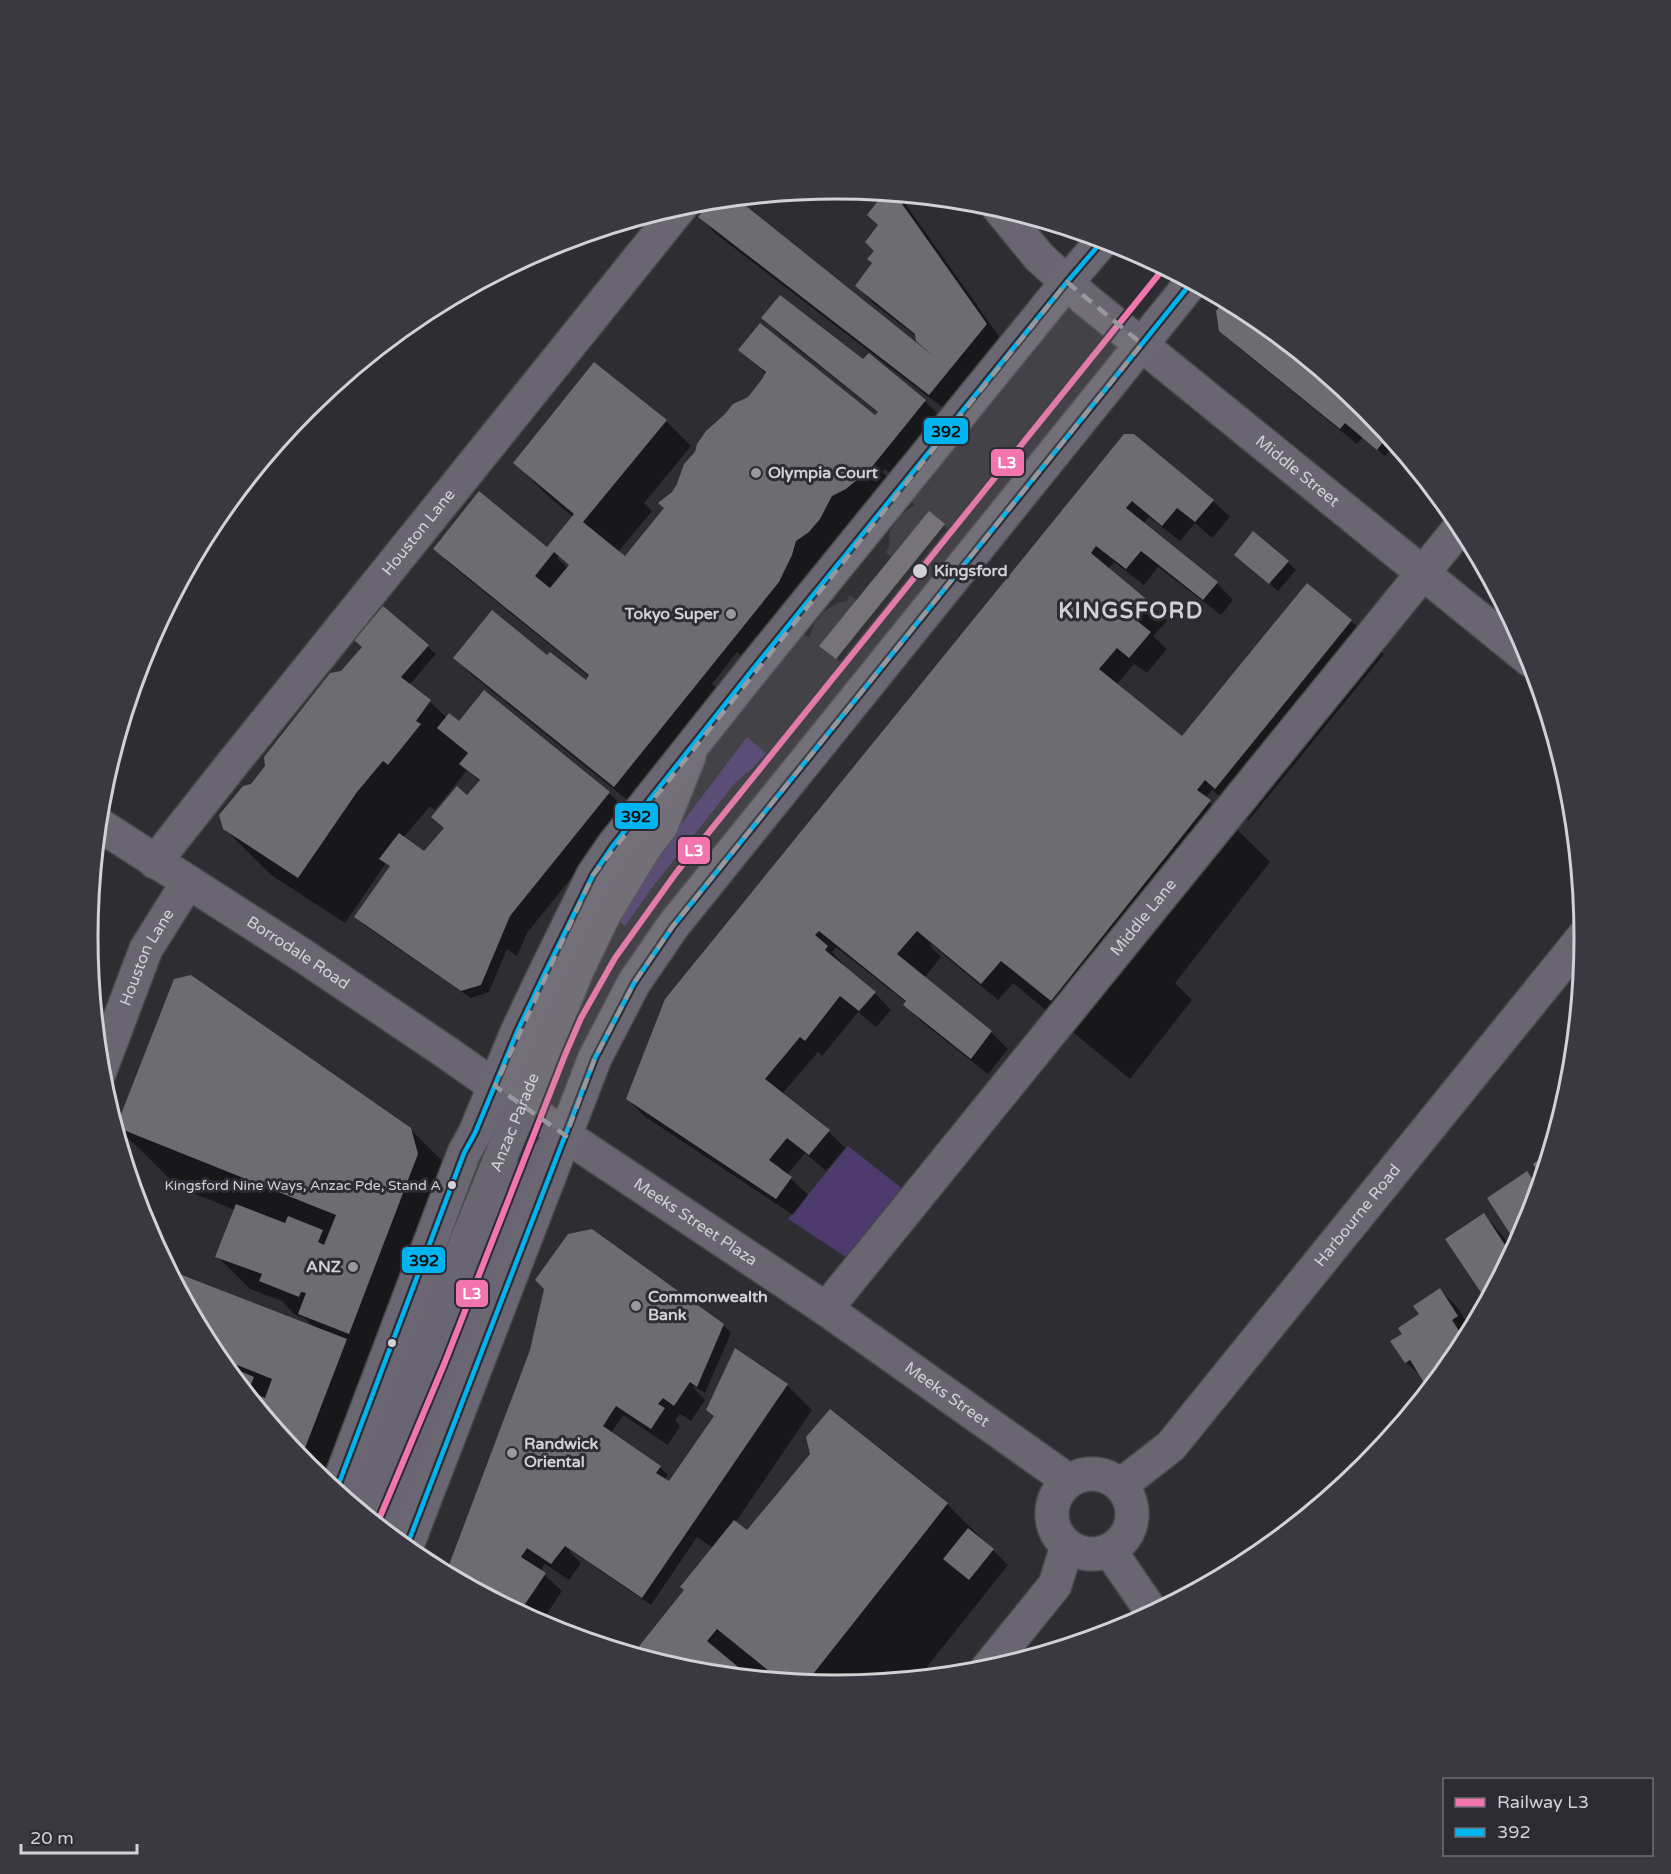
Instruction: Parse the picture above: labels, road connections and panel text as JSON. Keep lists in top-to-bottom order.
{
  "streets": {
    "main road": ["Anzac Parade"],
    "street": [
      "Middle Street",
      "Houston Lane",
      "Middle Lane",
      "Borrodale Road",
      "Harbourne Road",
      "Meeks Street Plaza",
      "Meeks Street"
    ]
  },
  "crossings": [
    ["Middle Street", "Middle Lane"],
    ["Middle Street", "Anzac Parade"],
    ["Houston Lane", "Borrodale Road"],
    ["Middle Lane", "Meeks Street Plaza"],
    ["Middle Lane", "Meeks Street"],
    ["Borrodale Road", "Anzac Parade"],
    ["Borrodale Road", "Meeks Street Plaza"],
    ["Anzac Parade", "Meeks Street Plaza"],
    ["Harbourne Road", "Meeks Street"],
    ["Meeks Street Plaza", "Meeks Street"]
  ],
  "districts": ["KINGSFORD"],
  "places": [
    "Olympia Court",
    "Kingsford",
    "Tokyo Super",
    "Kingsford Nine Ways, Anzac Pde, Stand A",
    "ANZ",
    "Commonwealth Bank",
    "Randwick Oriental"
  ],
  "lines": ["transit line 392", "rail line L3"],
  "legend": ["Railway L3", "392"],
  "scale_bar": "20 m"
}
